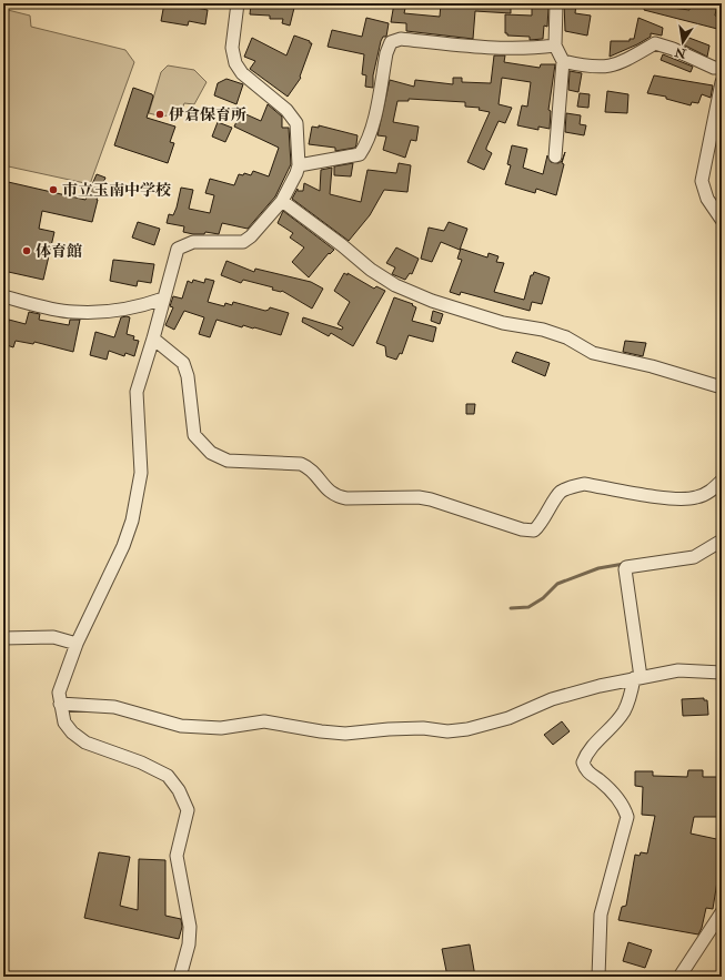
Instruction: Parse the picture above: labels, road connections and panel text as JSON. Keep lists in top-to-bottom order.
{
  "places": ["伊倉保育所", "市立玉南中学校", "体育館"],
  "north": "bottom"
}
